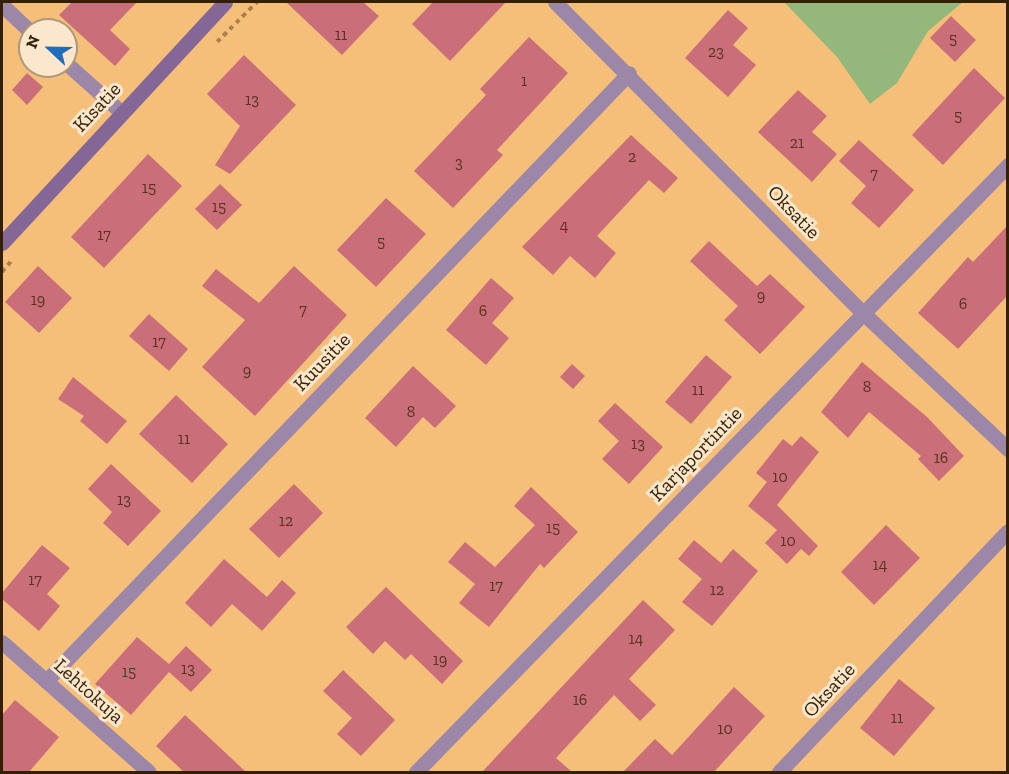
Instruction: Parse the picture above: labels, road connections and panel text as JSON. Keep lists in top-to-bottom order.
{
  "streets": {
    "street": [
      "Kisatie",
      "Oksatie",
      "Kuusitie",
      "Karjaportintie",
      "Lehtokuja"
    ]
  },
  "crossings": [
    ["Oksatie", "Kuusitie"],
    ["Oksatie", "Karjaportintie"],
    ["Kuusitie", "Lehtokuja"]
  ],
  "house_numbers": [
    "11",
    "5",
    "23",
    "1",
    "13",
    "5",
    "21",
    "2",
    "3",
    "7",
    "15",
    "15",
    "4",
    "17",
    "5",
    "9",
    "19",
    "6",
    "7",
    "6",
    "17",
    "9",
    "8",
    "11",
    "8",
    "11",
    "13",
    "16",
    "10",
    "13",
    "12",
    "15",
    "10",
    "14",
    "17",
    "17",
    "12",
    "14",
    "19",
    "13",
    "15",
    "16",
    "11",
    "10"
  ],
  "north": "left"
}
